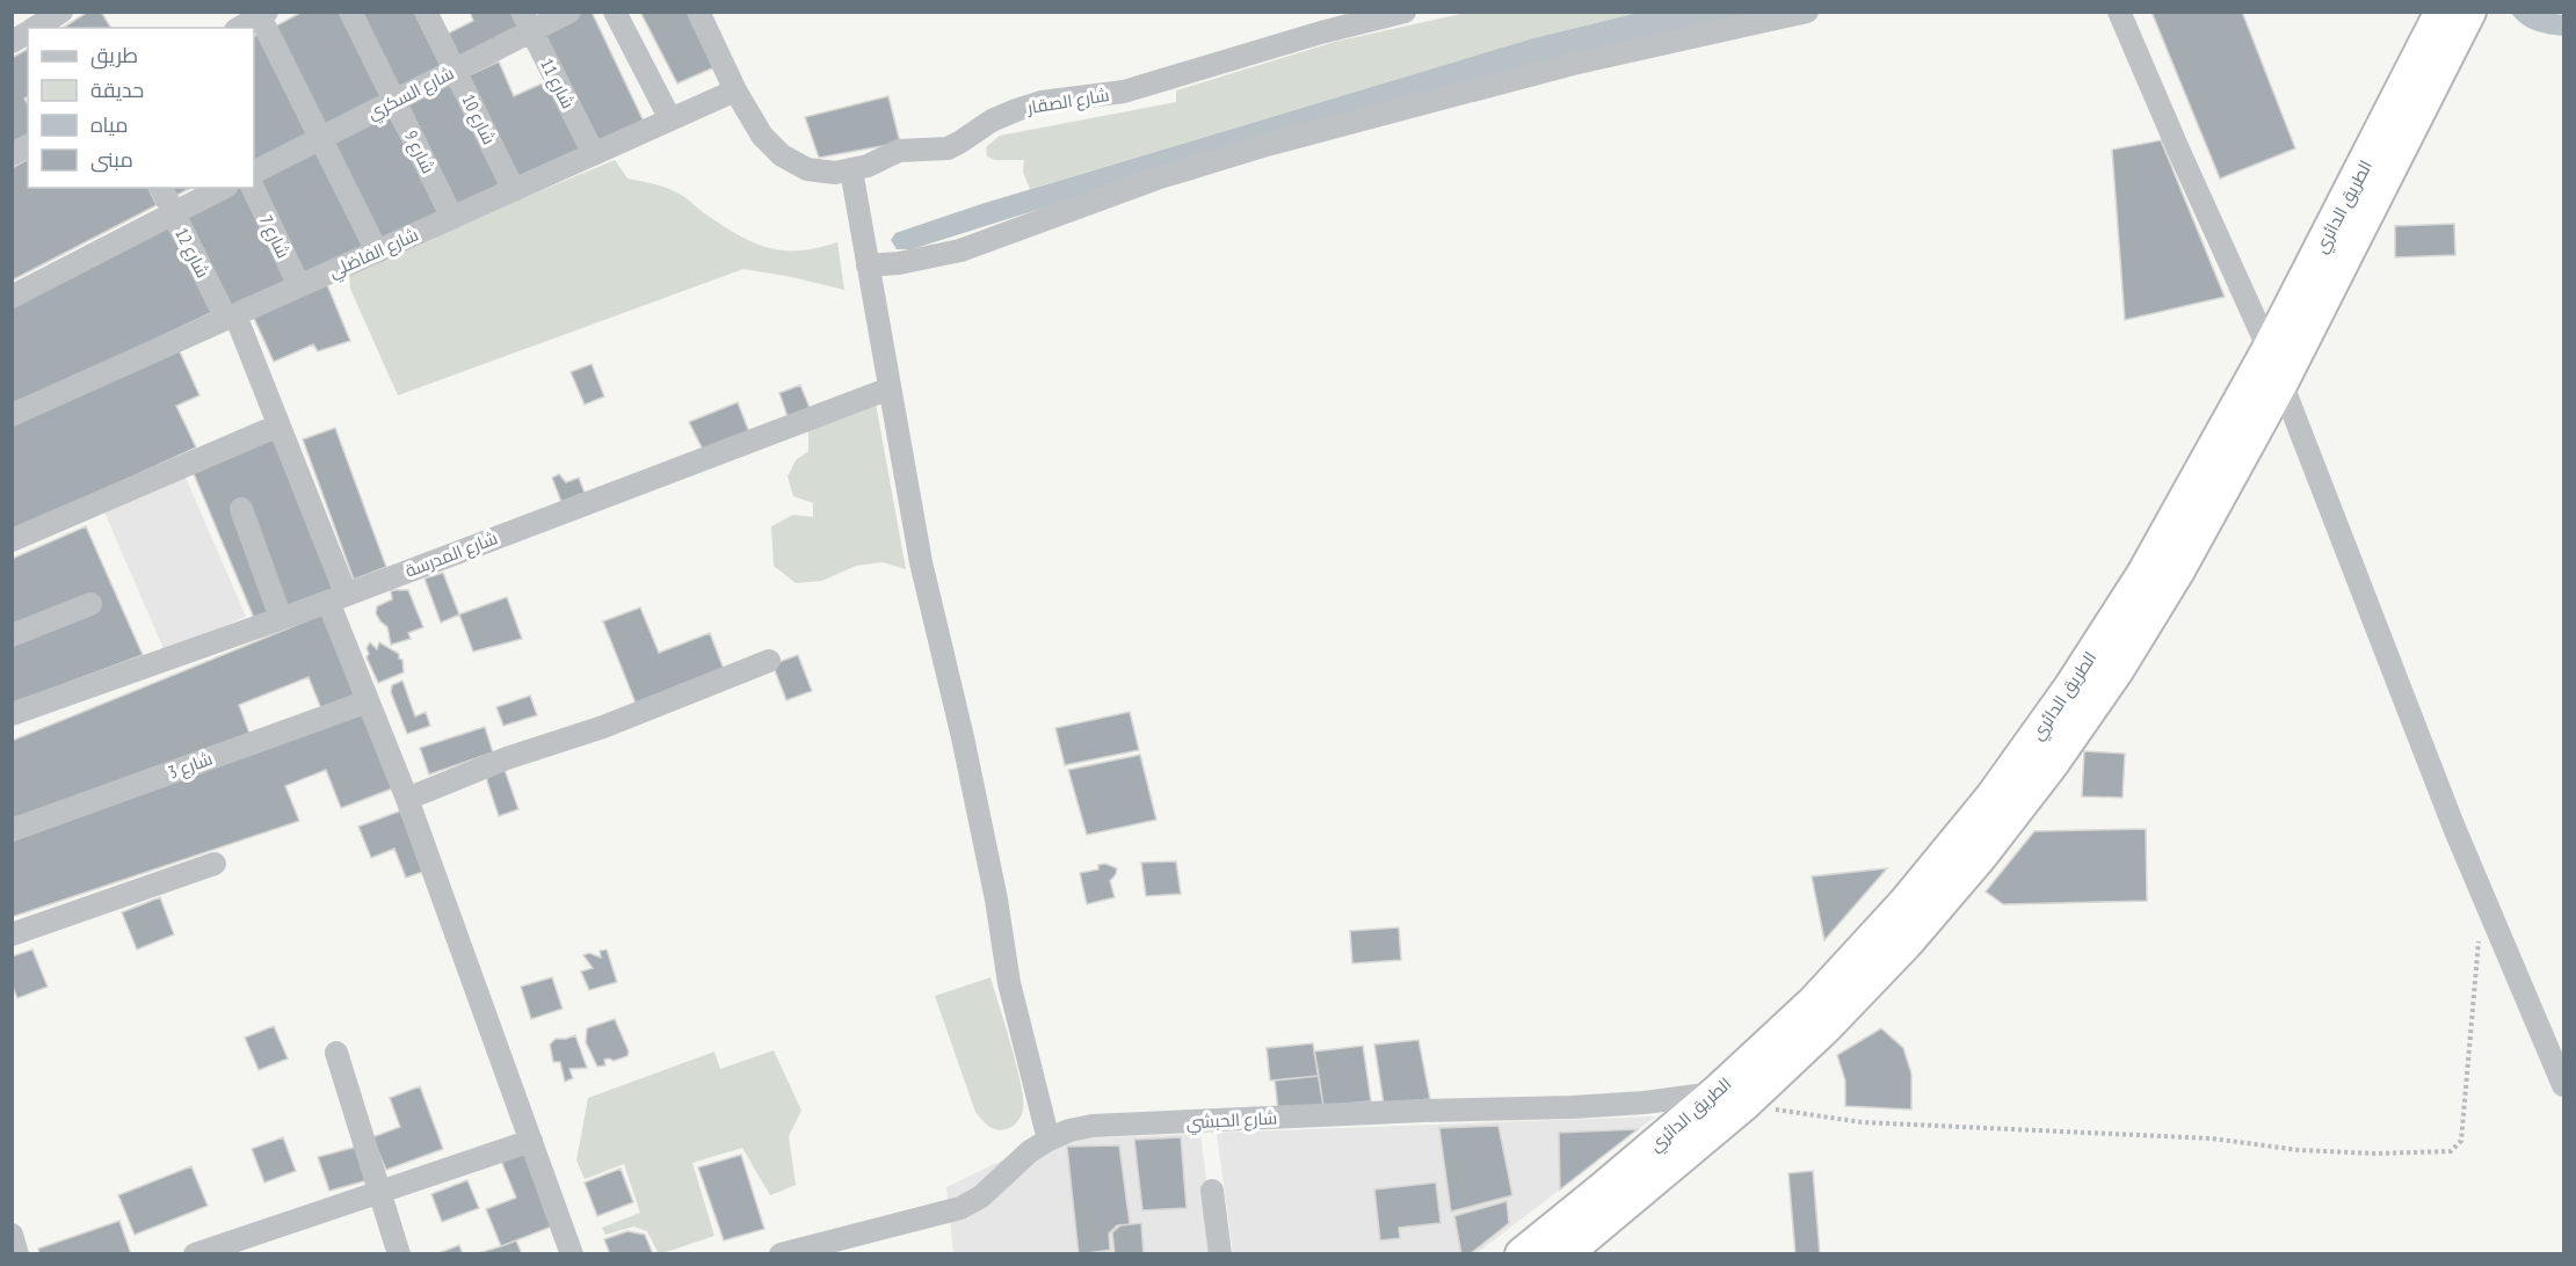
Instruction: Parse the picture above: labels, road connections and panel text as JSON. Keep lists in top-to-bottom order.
{
  "streets": {
    "highway": ["الطريق الدائري"],
    "street": [
      "شارع 11",
      "شارع السكري",
      "شارع الصقار",
      "شارع 10",
      "شارع 9",
      "شارع 7",
      "شارع 12",
      "شارع الفاضلي",
      "شارع المدرسة",
      "شارع 3",
      "شارع الحبشي"
    ]
  },
  "crossings": [
    ["شارع 11", "شارع السكري"],
    ["شارع 11", "شارع الفاضلي"],
    ["شارع السكري", "شارع 10"],
    ["شارع السكري", "شارع 9"],
    ["شارع الصقار", "شارع الفاضلي"],
    ["شارع 10", "شارع الفاضلي"],
    ["شارع 9", "شارع الفاضلي"],
    ["الطريق الدائري", "شارع الحبشي"],
    ["شارع 7", "شارع الفاضلي"],
    ["شارع 12", "شارع الفاضلي"],
    ["شارع 12", "شارع المدرسة"],
    ["شارع 12", "شارع 3"]
  ],
  "legend": [
    "طريق",
    "حديقة",
    "مياه",
    "مبنى"
  ]
}
